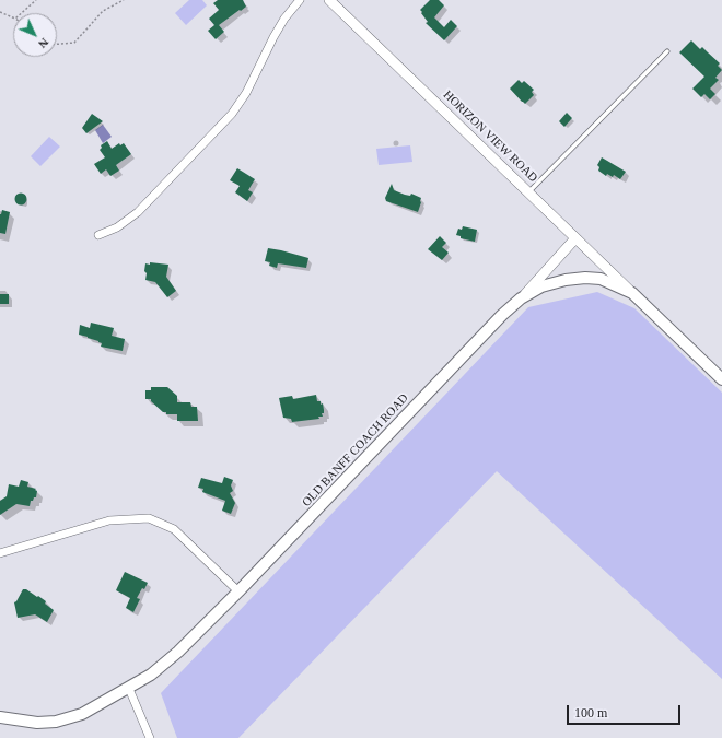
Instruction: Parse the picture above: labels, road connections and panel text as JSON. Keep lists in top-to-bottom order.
{
  "streets": {
    "main road": ["OLD BANFF COACH ROAD"],
    "street": ["HORIZON VIEW ROAD"]
  },
  "crossings": [
    ["HORIZON VIEW ROAD", "OLD BANFF COACH ROAD"]
  ],
  "scale_bar": "100 m",
  "north": "bottom right"
}
